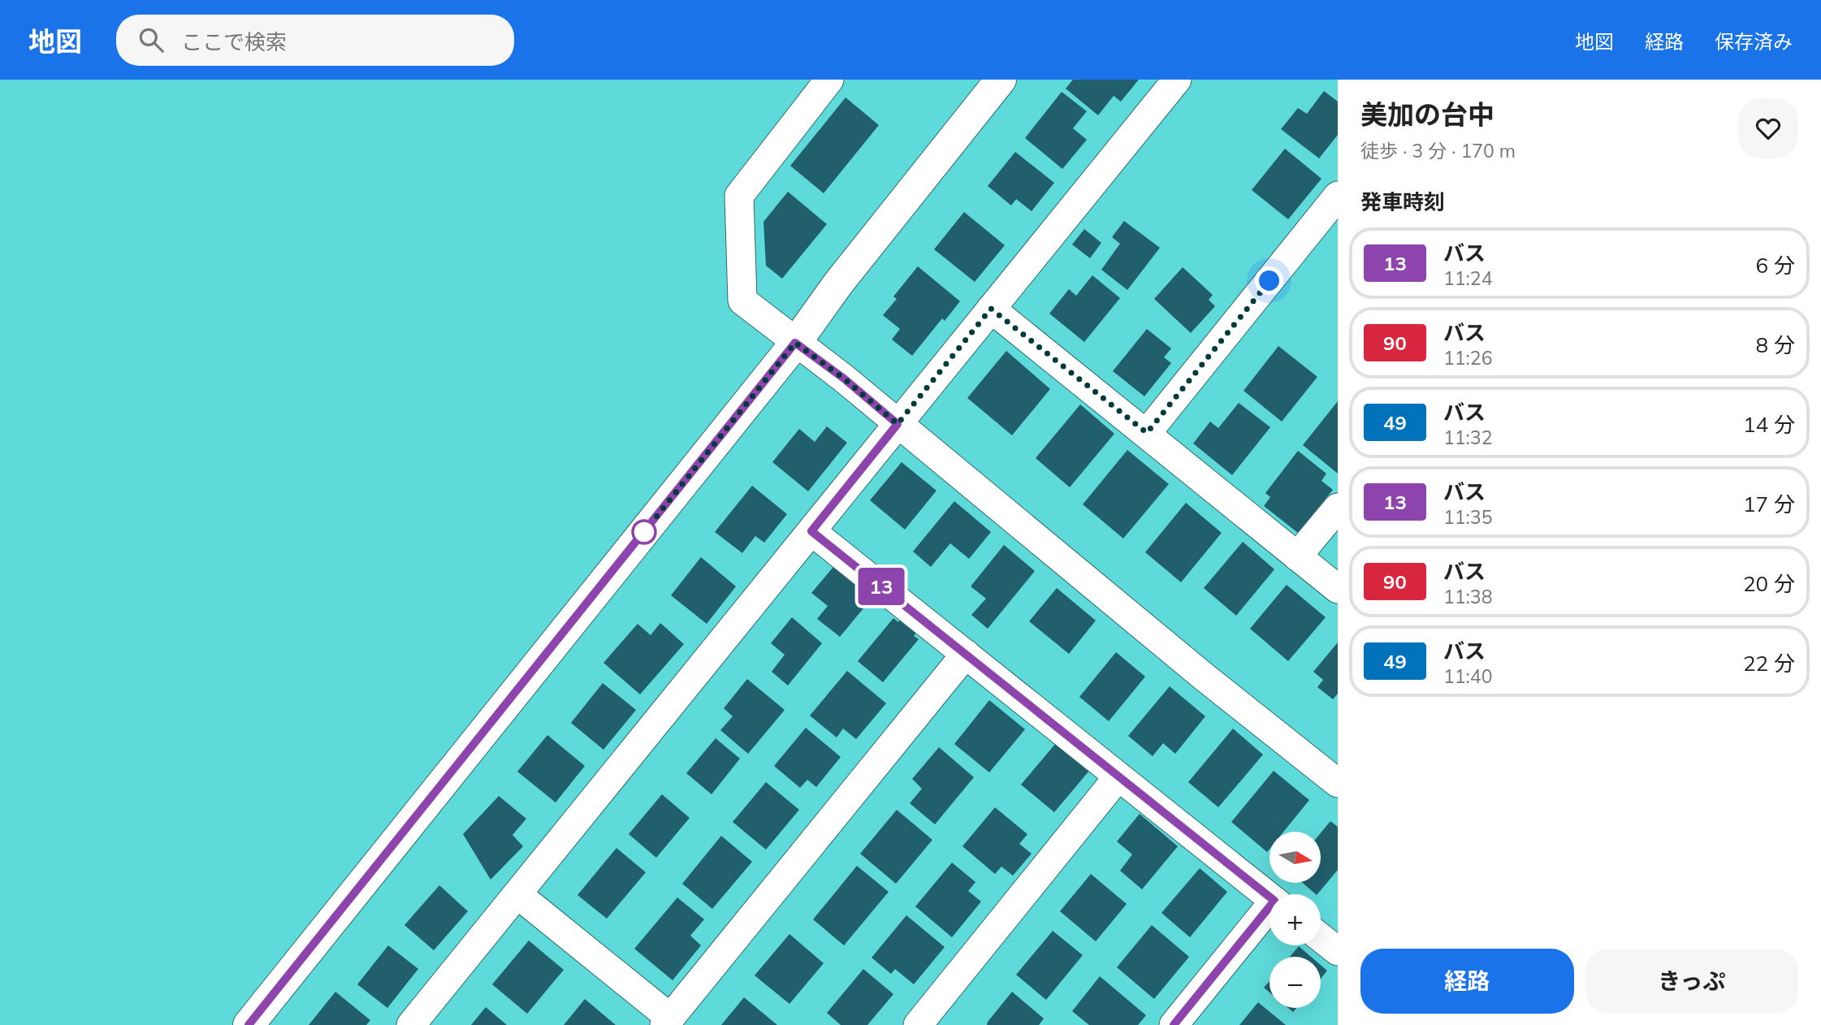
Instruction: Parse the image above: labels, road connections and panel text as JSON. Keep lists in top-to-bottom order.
{
  "lines": ["bus line 13"],
  "north": "right",
  "page": {
    "header": "地図",
    "search": "ここで検索",
    "nav": ["地図", "経路", "保存済み"],
    "on_map": "13",
    "heading": [
      ["美加の台中", "徒歩 · 3 分 · 170 m"],
      "発車時刻"
    ],
    "list": [
      {
        "mark": "13",
        "name": "バス",
        "note": "11:24",
        "value": "6 分"
      },
      {
        "mark": "90",
        "name": "バス",
        "note": "11:26",
        "value": "8 分"
      },
      {
        "mark": "49",
        "name": "バス",
        "note": "11:32",
        "value": "14 分"
      },
      {
        "mark": "13",
        "name": "バス",
        "note": "11:35",
        "value": "17 分"
      },
      {
        "mark": "90",
        "name": "バス",
        "note": "11:38",
        "value": "20 分"
      },
      {
        "mark": "49",
        "name": "バス",
        "note": "11:40",
        "value": "22 分"
      }
    ],
    "map_buttons": ["+", "−"],
    "buttons": ["経路", "きっぷ"]
  }
}
